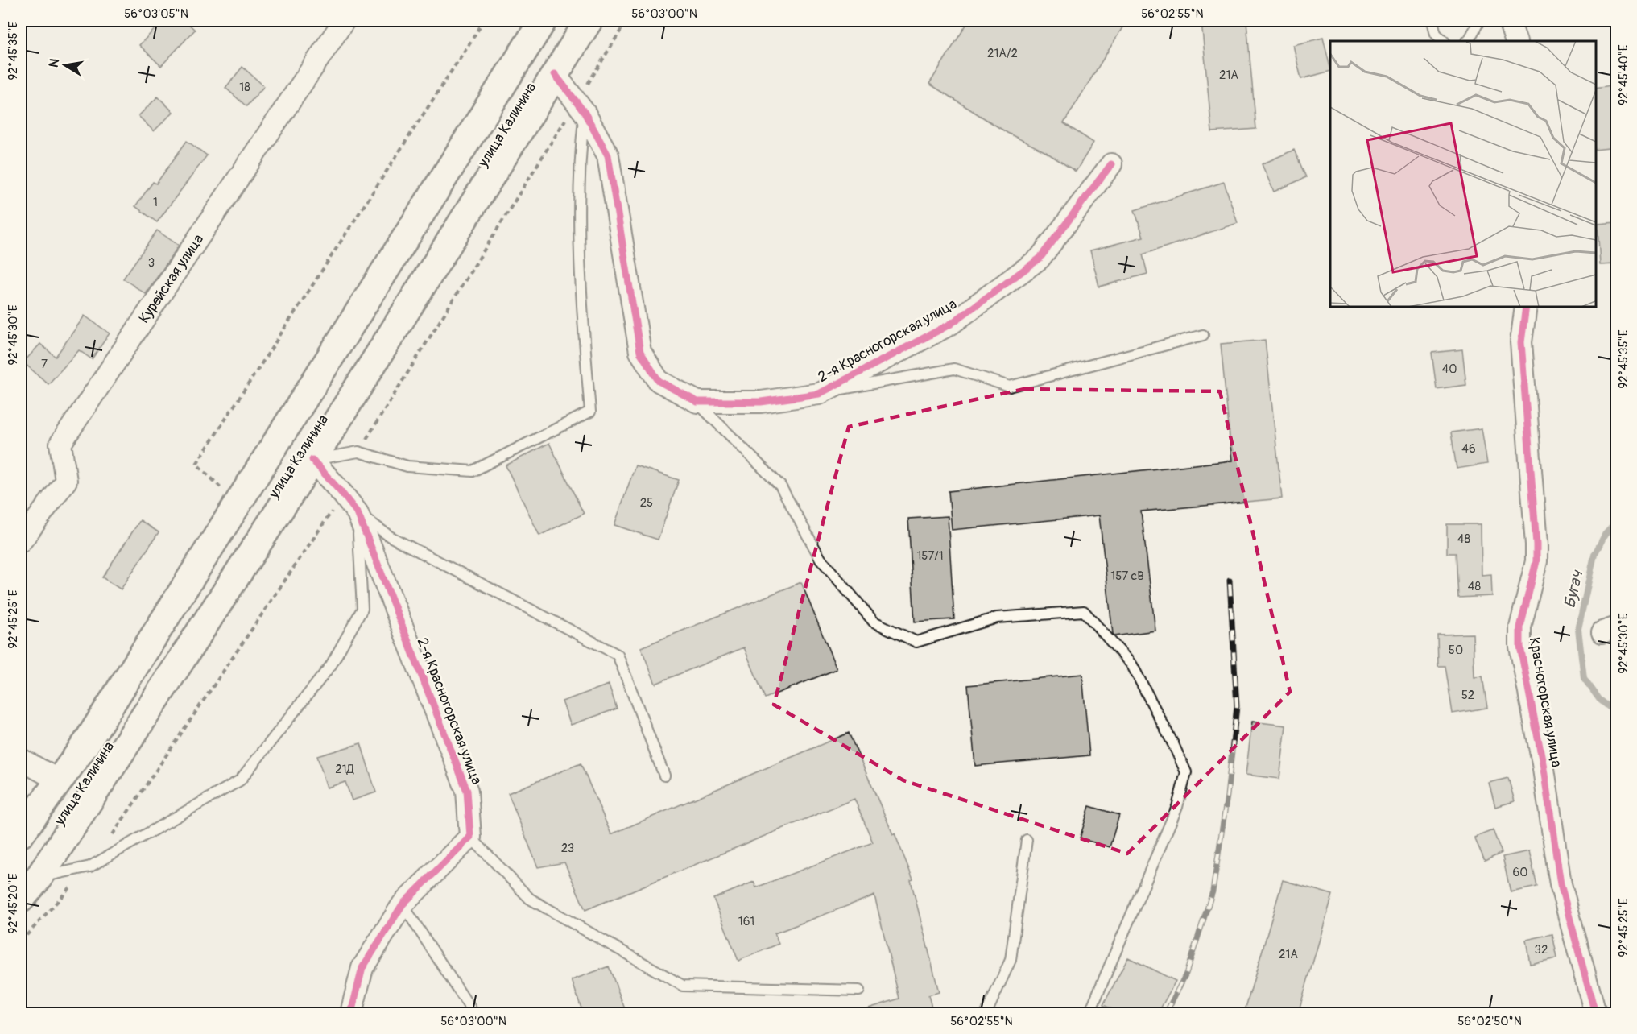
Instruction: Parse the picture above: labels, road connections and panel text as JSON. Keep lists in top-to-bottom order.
{
  "streets": {
    "main road": ["улица Калинина"],
    "street": ["Курейская улица", "2-я Красногорская улица", "Красногорская улица"]
  },
  "crossings": [
    ["улица Калинина", "2-я Красногорская улица"]
  ],
  "water": ["Бугач"],
  "house_numbers": [
    "21А/2",
    "21А",
    "18",
    "1",
    "3",
    "7",
    "40",
    "46",
    "25",
    "48",
    "157/1",
    "157 сВ",
    "48",
    "50",
    "52",
    "21Д",
    "23",
    "60",
    "161",
    "32",
    "21А"
  ],
  "north": "left",
  "coordinates": [
    "56°03'05\"N",
    "56°03'00\"N",
    "56°02'55\"N",
    "92°45'35\"E",
    "92°45'40\"E",
    "92°45'30\"E",
    "92°45'25\"E",
    "92°45'20\"E",
    "56°02'50\"N"
  ]
}
